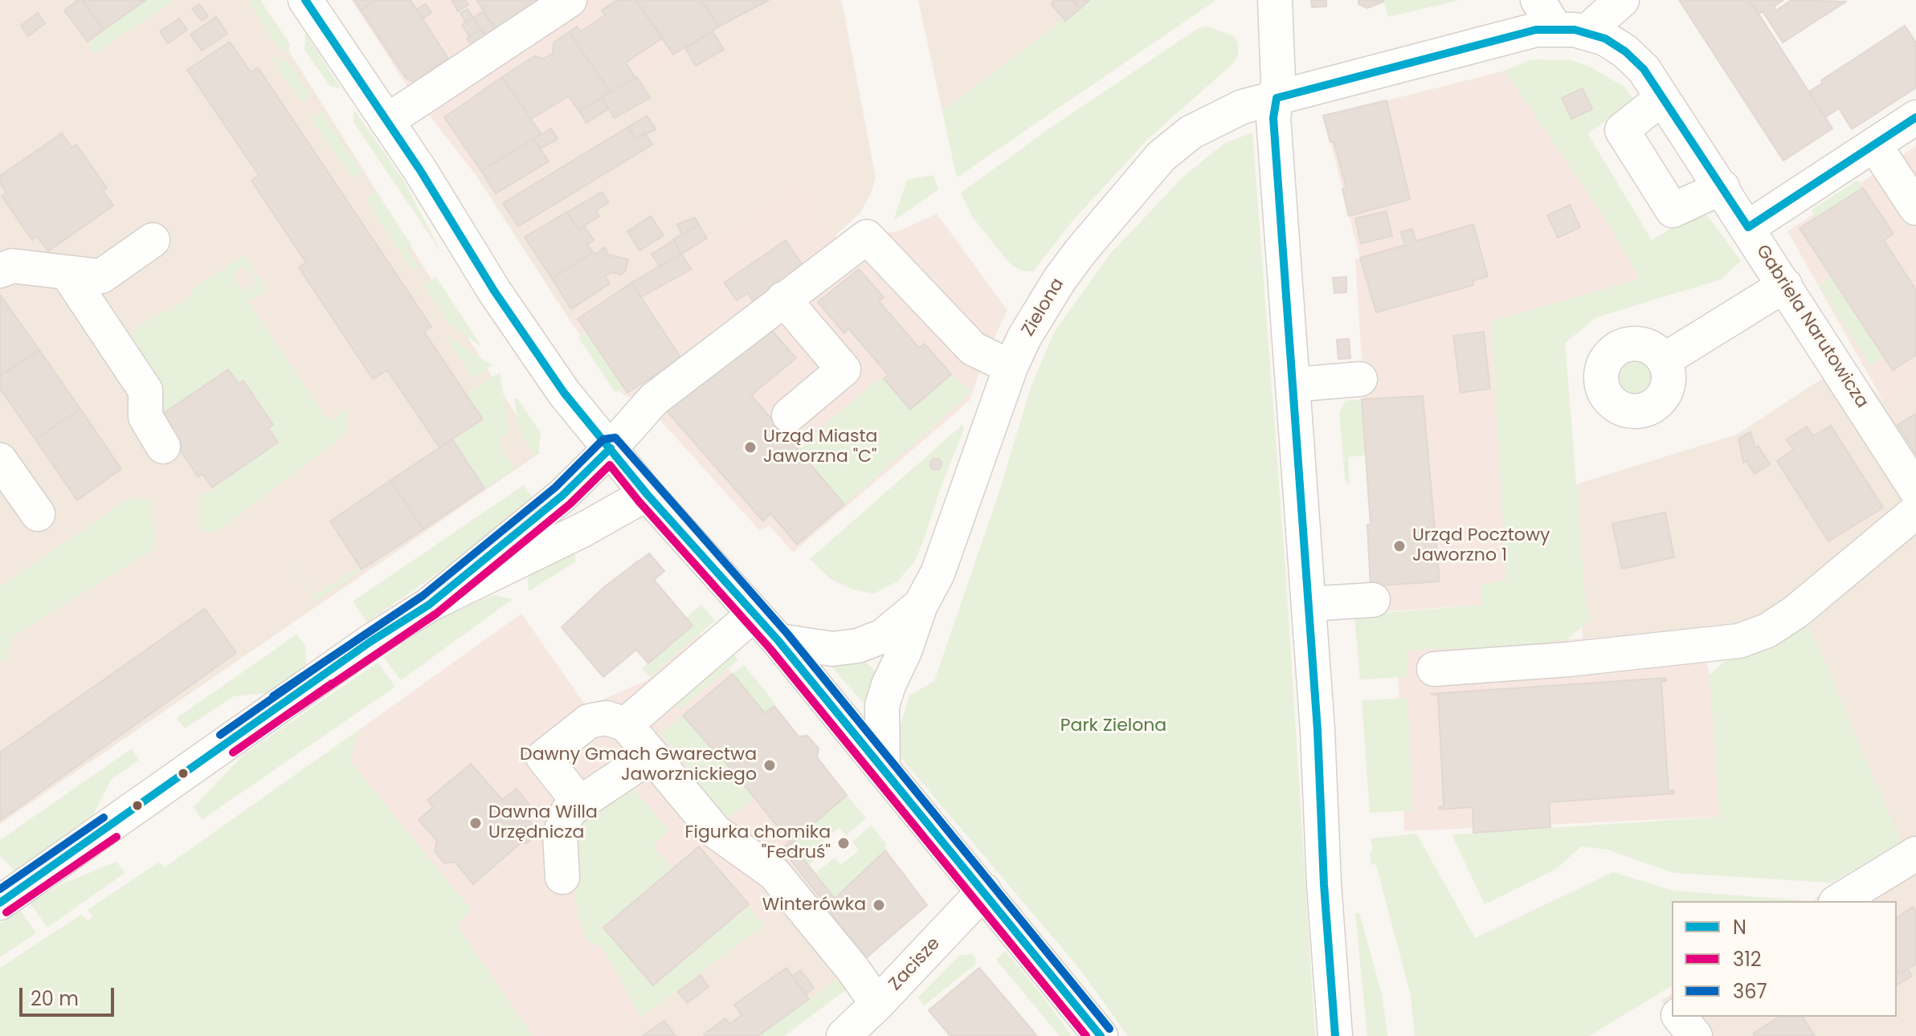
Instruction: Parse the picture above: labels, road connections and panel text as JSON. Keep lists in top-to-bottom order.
{
  "streets": {
    "street": ["Zielona", "Gabriela Narutowicza", "Zacisze"]
  },
  "crossings": [
    ["Zielona", "Gabriela Narutowicza"]
  ],
  "parks": ["Park Zielona"],
  "places": [
    "Urząd Miasta Jaworzna \"C\"",
    "Urząd Pocztowy Jaworzno 1",
    "Dawny Gmach Gwarectwa Jaworznickiego",
    "Dawna Willa Urzędnicza",
    "Figurka chomika \"Fedruś\"",
    "Winterówka"
  ],
  "lines": ["transit line N", "transit line 367", "transit line 312"],
  "legend": ["N", "312", "367"],
  "scale_bar": "20 m"
}
